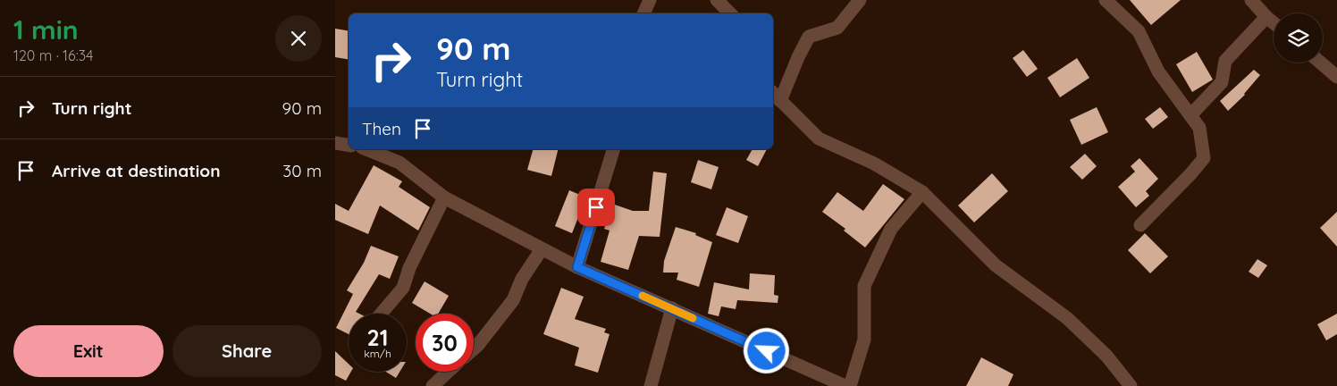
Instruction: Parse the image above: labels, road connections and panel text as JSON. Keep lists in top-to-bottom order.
{
  "page": {
    "heading": ["1 min", "120 m · 16:34"],
    "turn": ["90 m", "Turn right"],
    "list": [
      {
        "name": "Turn right",
        "value": "90 m"
      },
      {
        "name": "Arrive at destination",
        "value": "30 m"
      }
    ],
    "then": "Then",
    "speed": "21 km/h",
    "limit": "30",
    "buttons": ["Exit", "Share"]
  }
}
